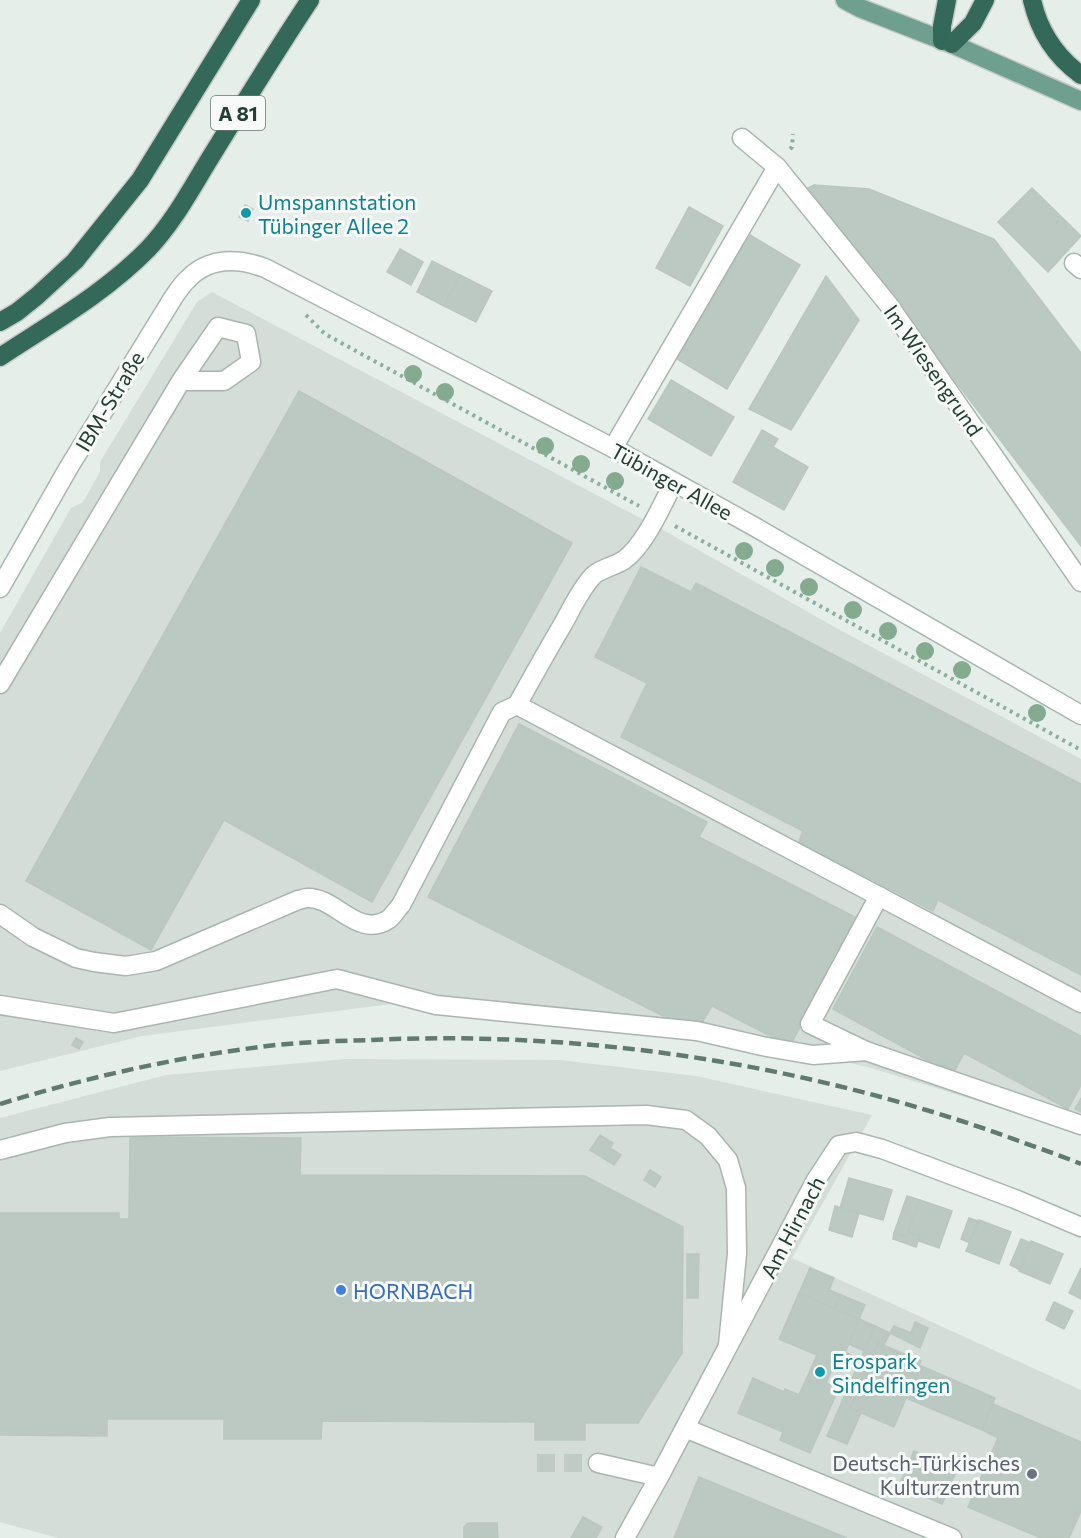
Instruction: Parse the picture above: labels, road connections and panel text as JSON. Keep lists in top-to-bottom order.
{
  "streets": {
    "highway": ["A 81"],
    "street": [
      "Im Wiesengrund",
      "IBM-Straße",
      "Tübinger Allee",
      "Am Hirnach"
    ]
  },
  "crossings": [
    ["IBM-Straße", "Tübinger Allee"]
  ],
  "places": [
    "Umspannstation Tübinger Allee 2",
    "HORNBACH",
    "Erospark Sindelfingen",
    "Deutsch-Türkisches Kulturzentrum"
  ]
}
